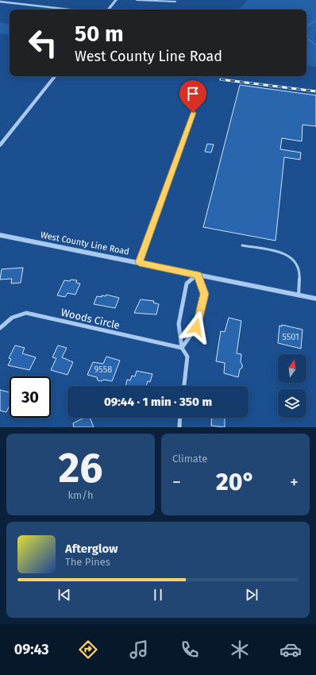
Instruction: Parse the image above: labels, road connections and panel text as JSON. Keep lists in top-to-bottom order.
{
  "streets": {
    "street": ["West County Line Road", "Woods Circle"]
  },
  "house_numbers": ["5501", "9558"],
  "north": "top",
  "page": {
    "turn": ["50 m", "West County Line Road"],
    "limit": "30",
    "trip": "09:44 · 1 min · 350 m",
    "tile": [
      ["26", "km/h"],
      "Climate"
    ],
    "heat": ["−", "20°", "+"],
    "song": ["Afterglow", "The Pines"],
    "tabs": "09:43"
  }
}
